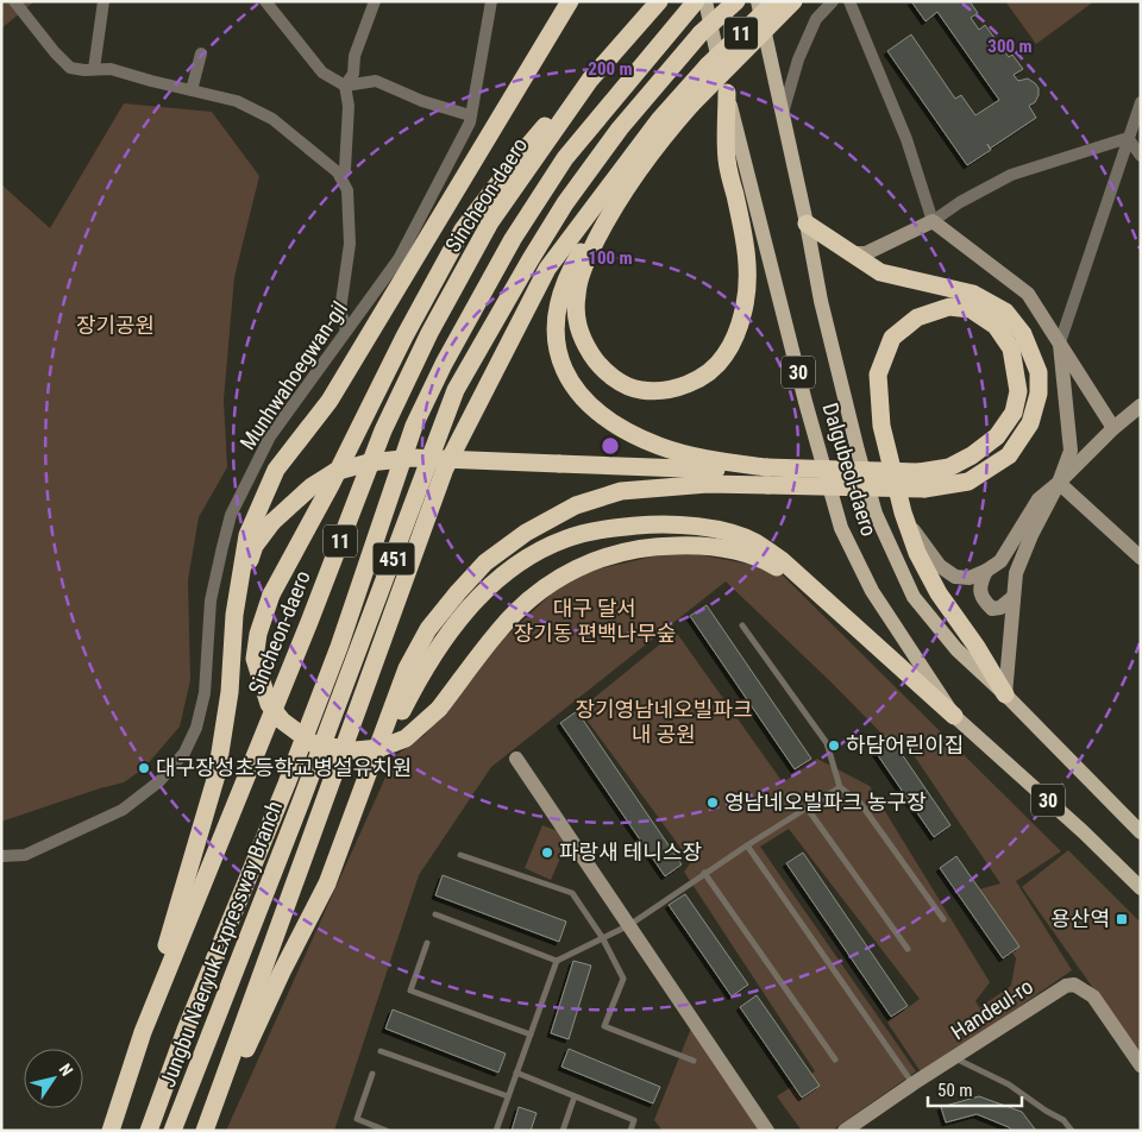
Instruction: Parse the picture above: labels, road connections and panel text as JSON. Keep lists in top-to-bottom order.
{
  "streets": {
    "highway": [
      "11",
      "Sincheon-daero",
      "451",
      "Jungbu Naeryuk Expressway Branch"
    ],
    "main road": ["30", "Dalgubeol-daero"],
    "street": ["Munhwahoegwan-gil", "Handeul-ro"]
  },
  "crossings": [
    ["Dalgubeol-daero", "Jungbu Naeryuk Expressway Branch"]
  ],
  "parks": ["장기공원", "대구 달서 장기동 편백나무숲", "장기영남네오빌파크 내 공원"],
  "places": {
    "other": [
      "하담어린이집",
      "대구장성초등학교병설유치원",
      "영남네오빌파크 농구장",
      "파랑새 테니스장"
    ],
    "transit": ["용산역"]
  },
  "scale_bar": "50 m",
  "north": "top right",
  "rings": ["300 m", "200 m", "100 m"]
}
